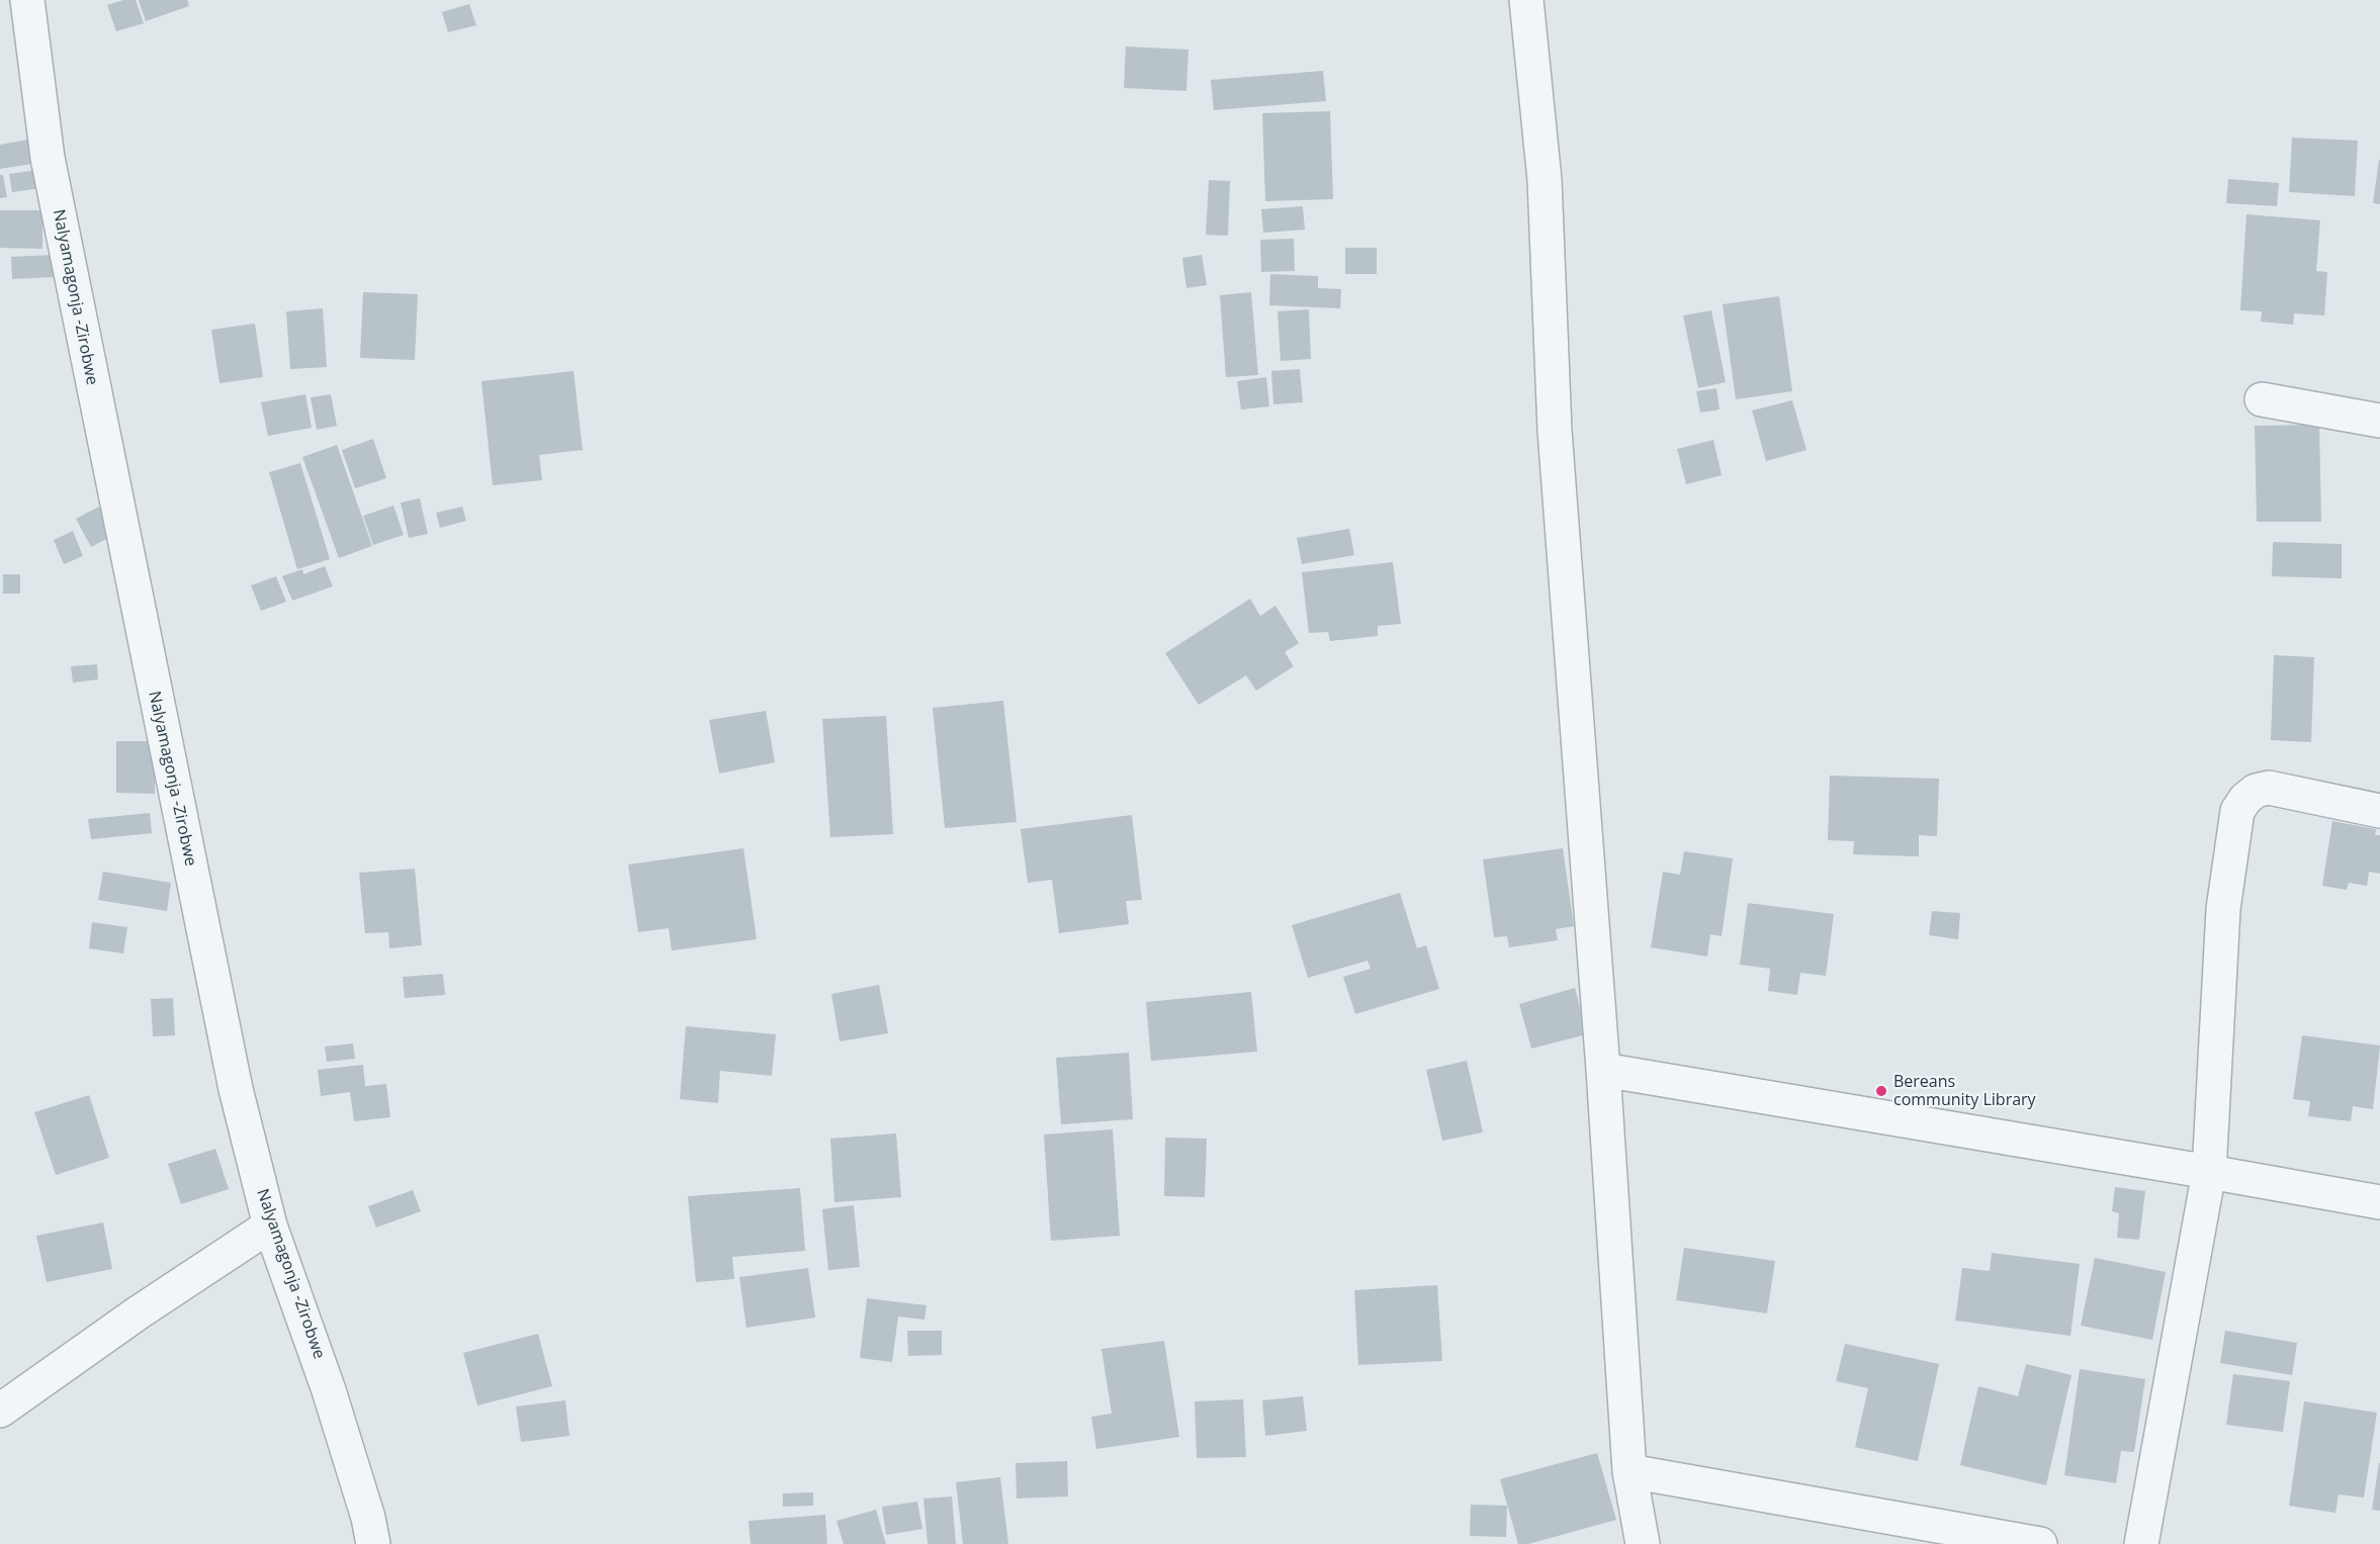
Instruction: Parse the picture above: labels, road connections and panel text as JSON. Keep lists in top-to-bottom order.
{
  "streets": {
    "street": ["Nalyamagonja -Zirobwe"]
  },
  "places": ["Bereans community Library"]
}
